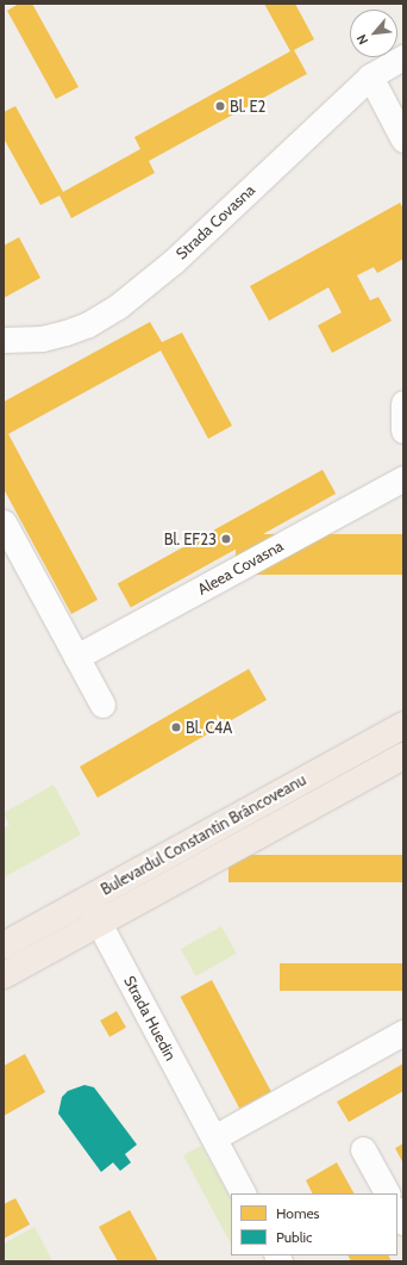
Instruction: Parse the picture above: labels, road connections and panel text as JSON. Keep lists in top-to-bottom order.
{
  "streets": {
    "main road": ["Bulevardul Constantin Brâncoveanu"],
    "street": ["Strada Covasna", "Aleea Covasna", "Strada Huedin"]
  },
  "crossings": [
    ["Bulevardul Constantin Brâncoveanu", "Strada Huedin"]
  ],
  "places": ["Bl. E2", "Bl. EF23", "Bl. C4A"],
  "legend": ["Homes", "Public"],
  "north": "bottom left"
}
